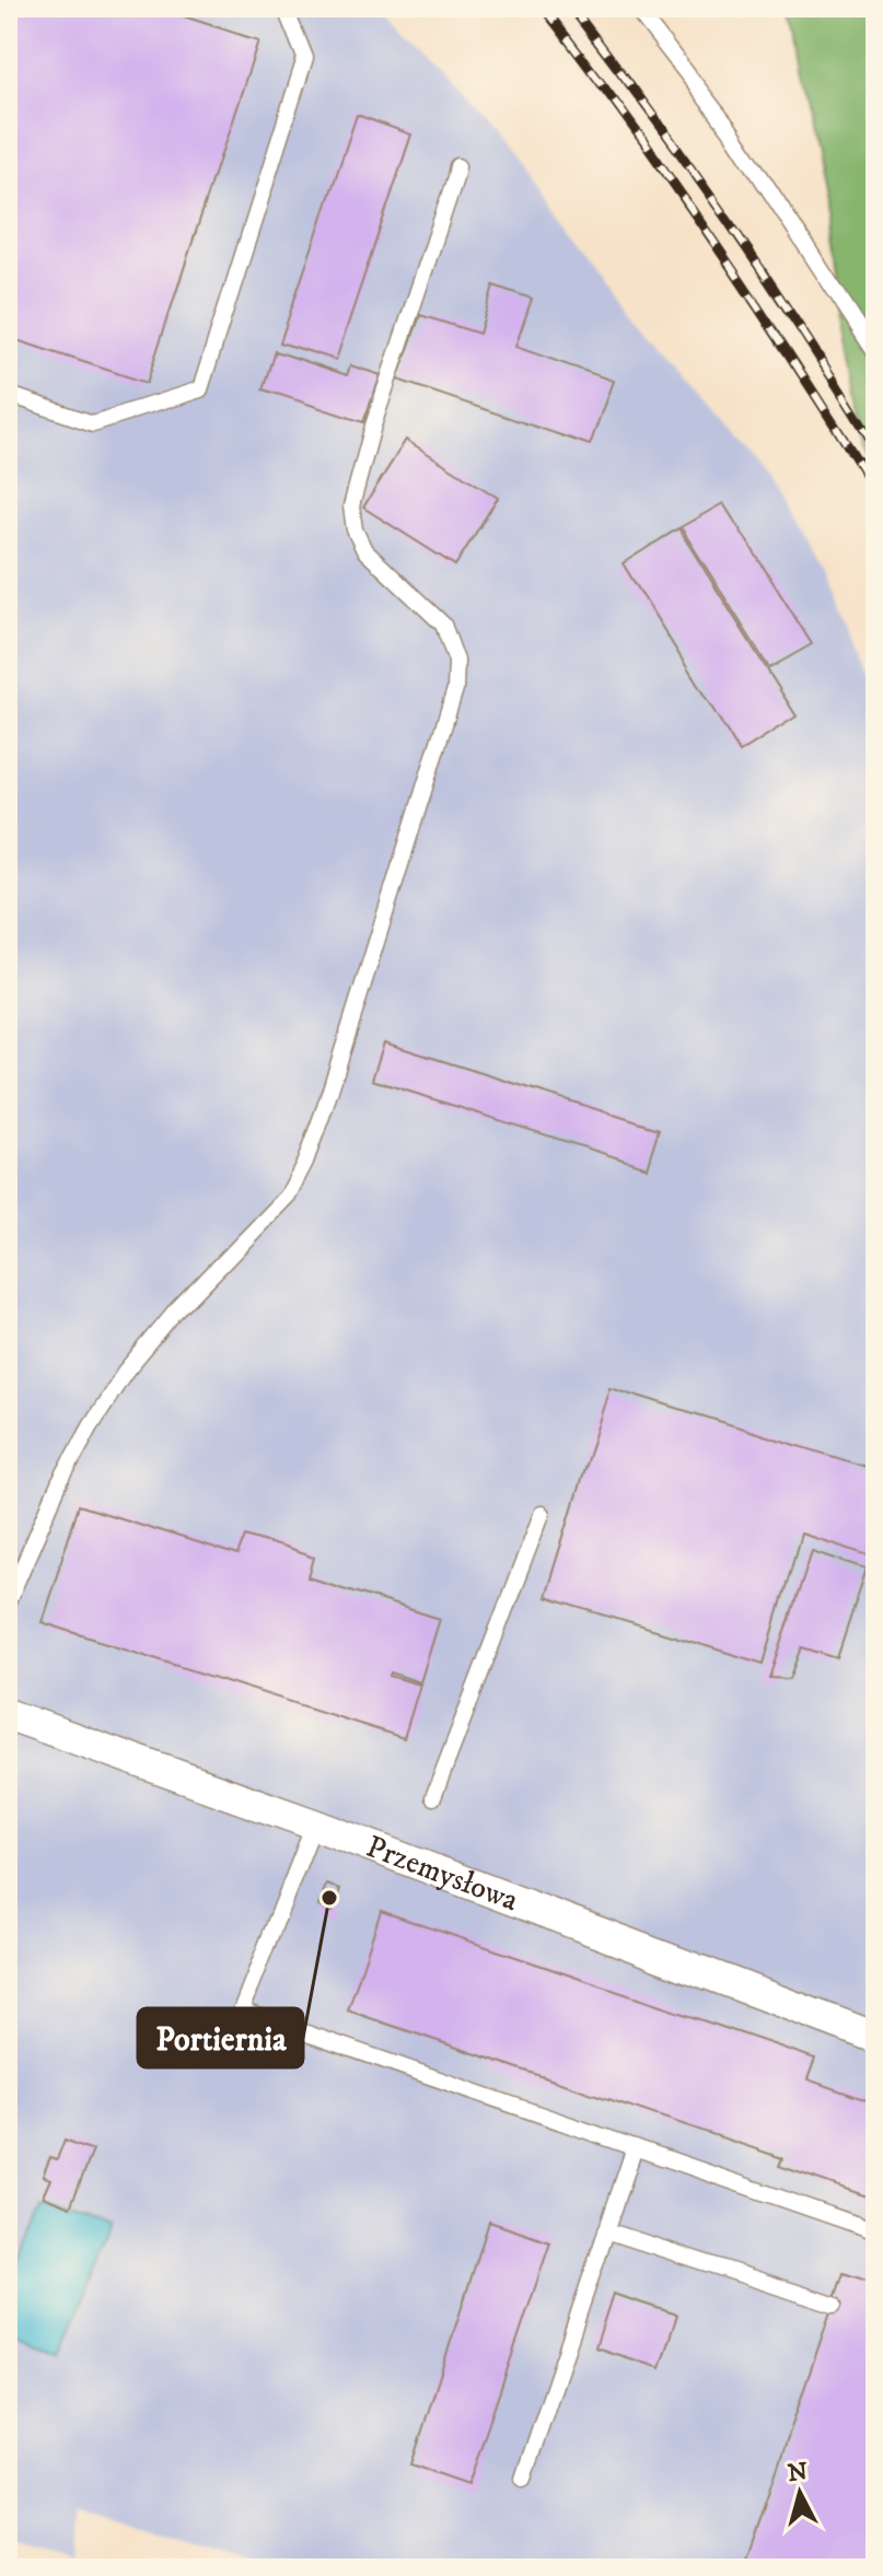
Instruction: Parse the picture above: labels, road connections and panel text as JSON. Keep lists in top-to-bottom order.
{
  "streets": {
    "street": ["Przemysłowa"]
  },
  "places": ["Portiernia"],
  "north": "top"
}
